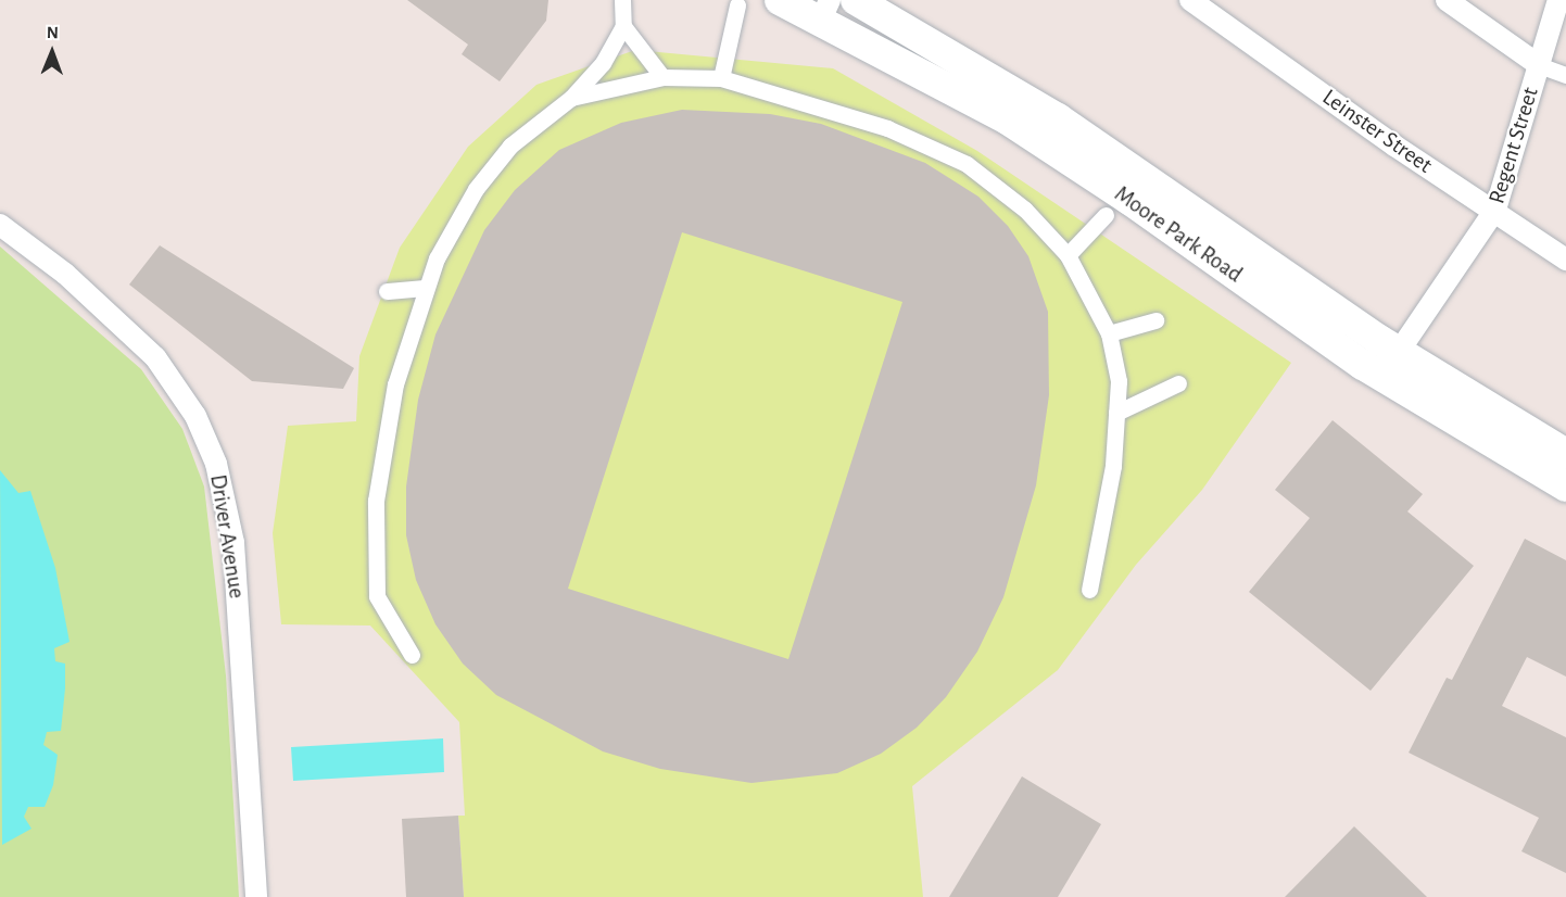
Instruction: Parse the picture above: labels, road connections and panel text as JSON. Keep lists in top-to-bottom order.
{
  "streets": {
    "main road": ["Moore Park Road"],
    "street": ["Leinster Street", "Regent Street", "Driver Avenue"]
  },
  "crossings": [
    ["Leinster Street", "Regent Street"],
    ["Regent Street", "Moore Park Road"]
  ],
  "north": "top"
}
